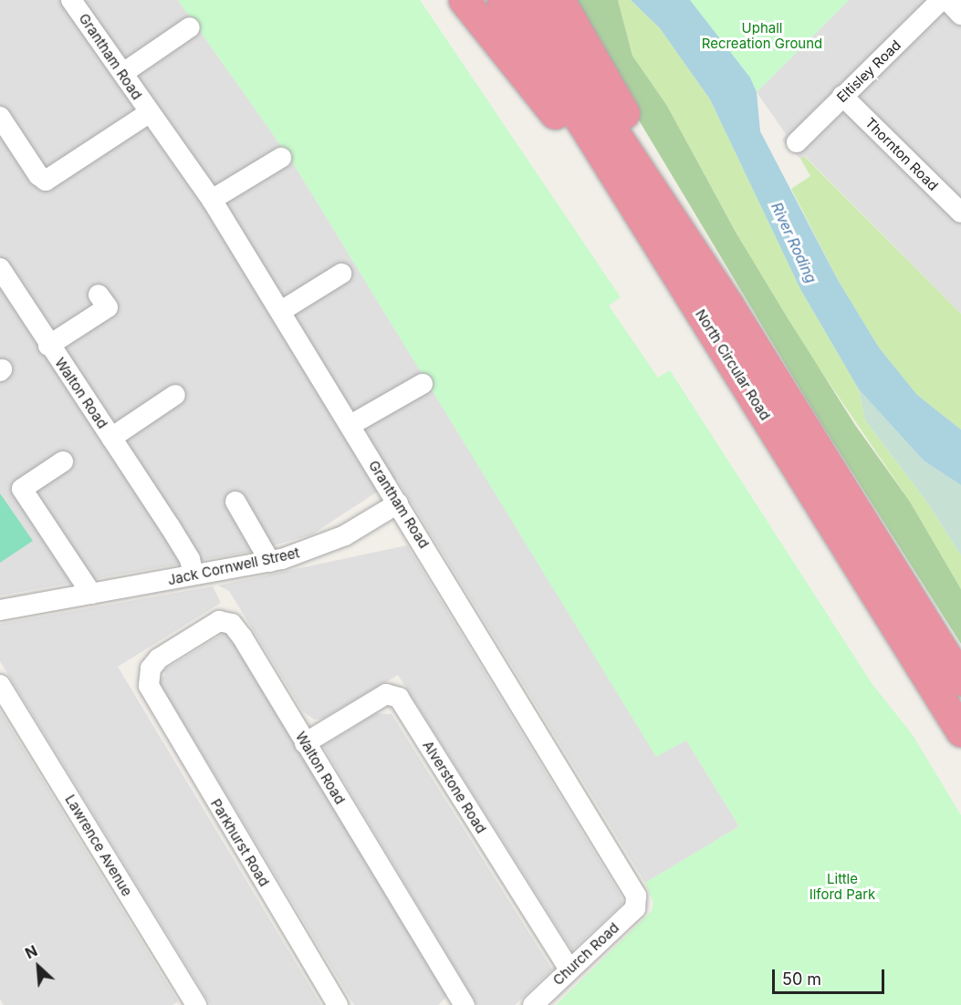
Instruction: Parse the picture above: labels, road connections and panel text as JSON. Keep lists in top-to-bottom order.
{
  "streets": {
    "highway": ["North Circular Road"],
    "street": [
      "Grantham Road",
      "Eltisley Road",
      "Thornton Road",
      "Walton Road",
      "Jack Cornwell Street",
      "Alverstone Road",
      "Parkhurst Road",
      "Lawrence Avenue",
      "Church Road"
    ]
  },
  "crossings": [
    ["Grantham Road", "Jack Cornwell Street"],
    ["Grantham Road", "Church Road"],
    ["Eltisley Road", "Thornton Road"],
    ["Walton Road", "Jack Cornwell Street"],
    ["Walton Road", "Alverstone Road"],
    ["Walton Road", "Parkhurst Road"],
    ["Alverstone Road", "Church Road"]
  ],
  "water": ["River Roding"],
  "parks": ["Uphall Recreation Ground", "Little Ilford Park"],
  "scale_bar": "50 m",
  "north": "top left"
}
